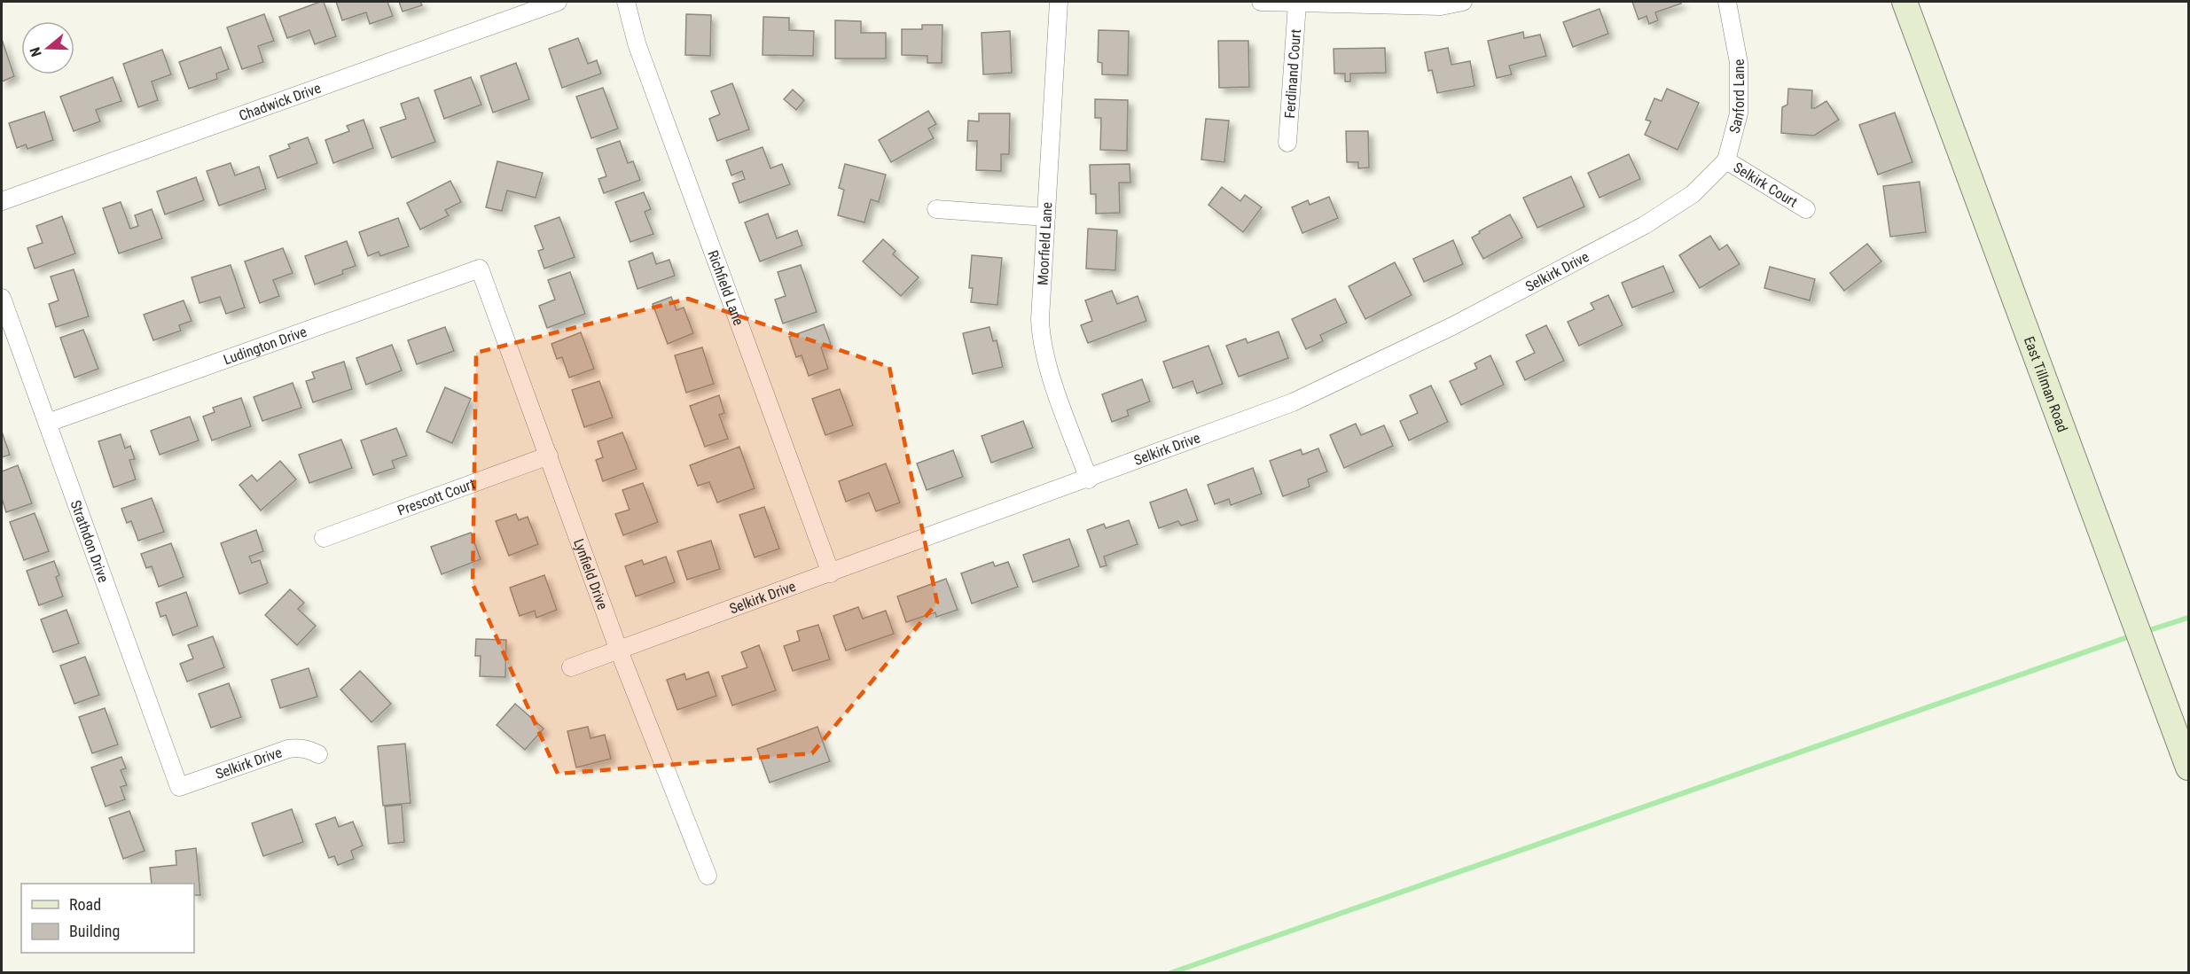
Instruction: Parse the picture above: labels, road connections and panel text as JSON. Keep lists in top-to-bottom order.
{
  "streets": {
    "main road": ["East Tillman Road"],
    "street": [
      "Ferdinand Court",
      "Sanford Lane",
      "Chadwick Drive",
      "Selkirk Court",
      "Moorfield Lane",
      "Selkirk Drive",
      "Richfield Lane",
      "Ludington Drive",
      "Prescott Court",
      "Strathdon Drive",
      "Lynfield Drive"
    ]
  },
  "crossings": [
    ["Sanford Lane", "Selkirk Court"],
    ["Sanford Lane", "Selkirk Drive"],
    ["Selkirk Court", "Selkirk Drive"],
    ["Moorfield Lane", "Selkirk Drive"],
    ["Selkirk Drive", "Richfield Lane"],
    ["Selkirk Drive", "Strathdon Drive"],
    ["Selkirk Drive", "Lynfield Drive"],
    ["Ludington Drive", "Strathdon Drive"],
    ["Ludington Drive", "Lynfield Drive"],
    ["Prescott Court", "Lynfield Drive"]
  ],
  "legend": ["Road", "Building"],
  "north": "left"
}
